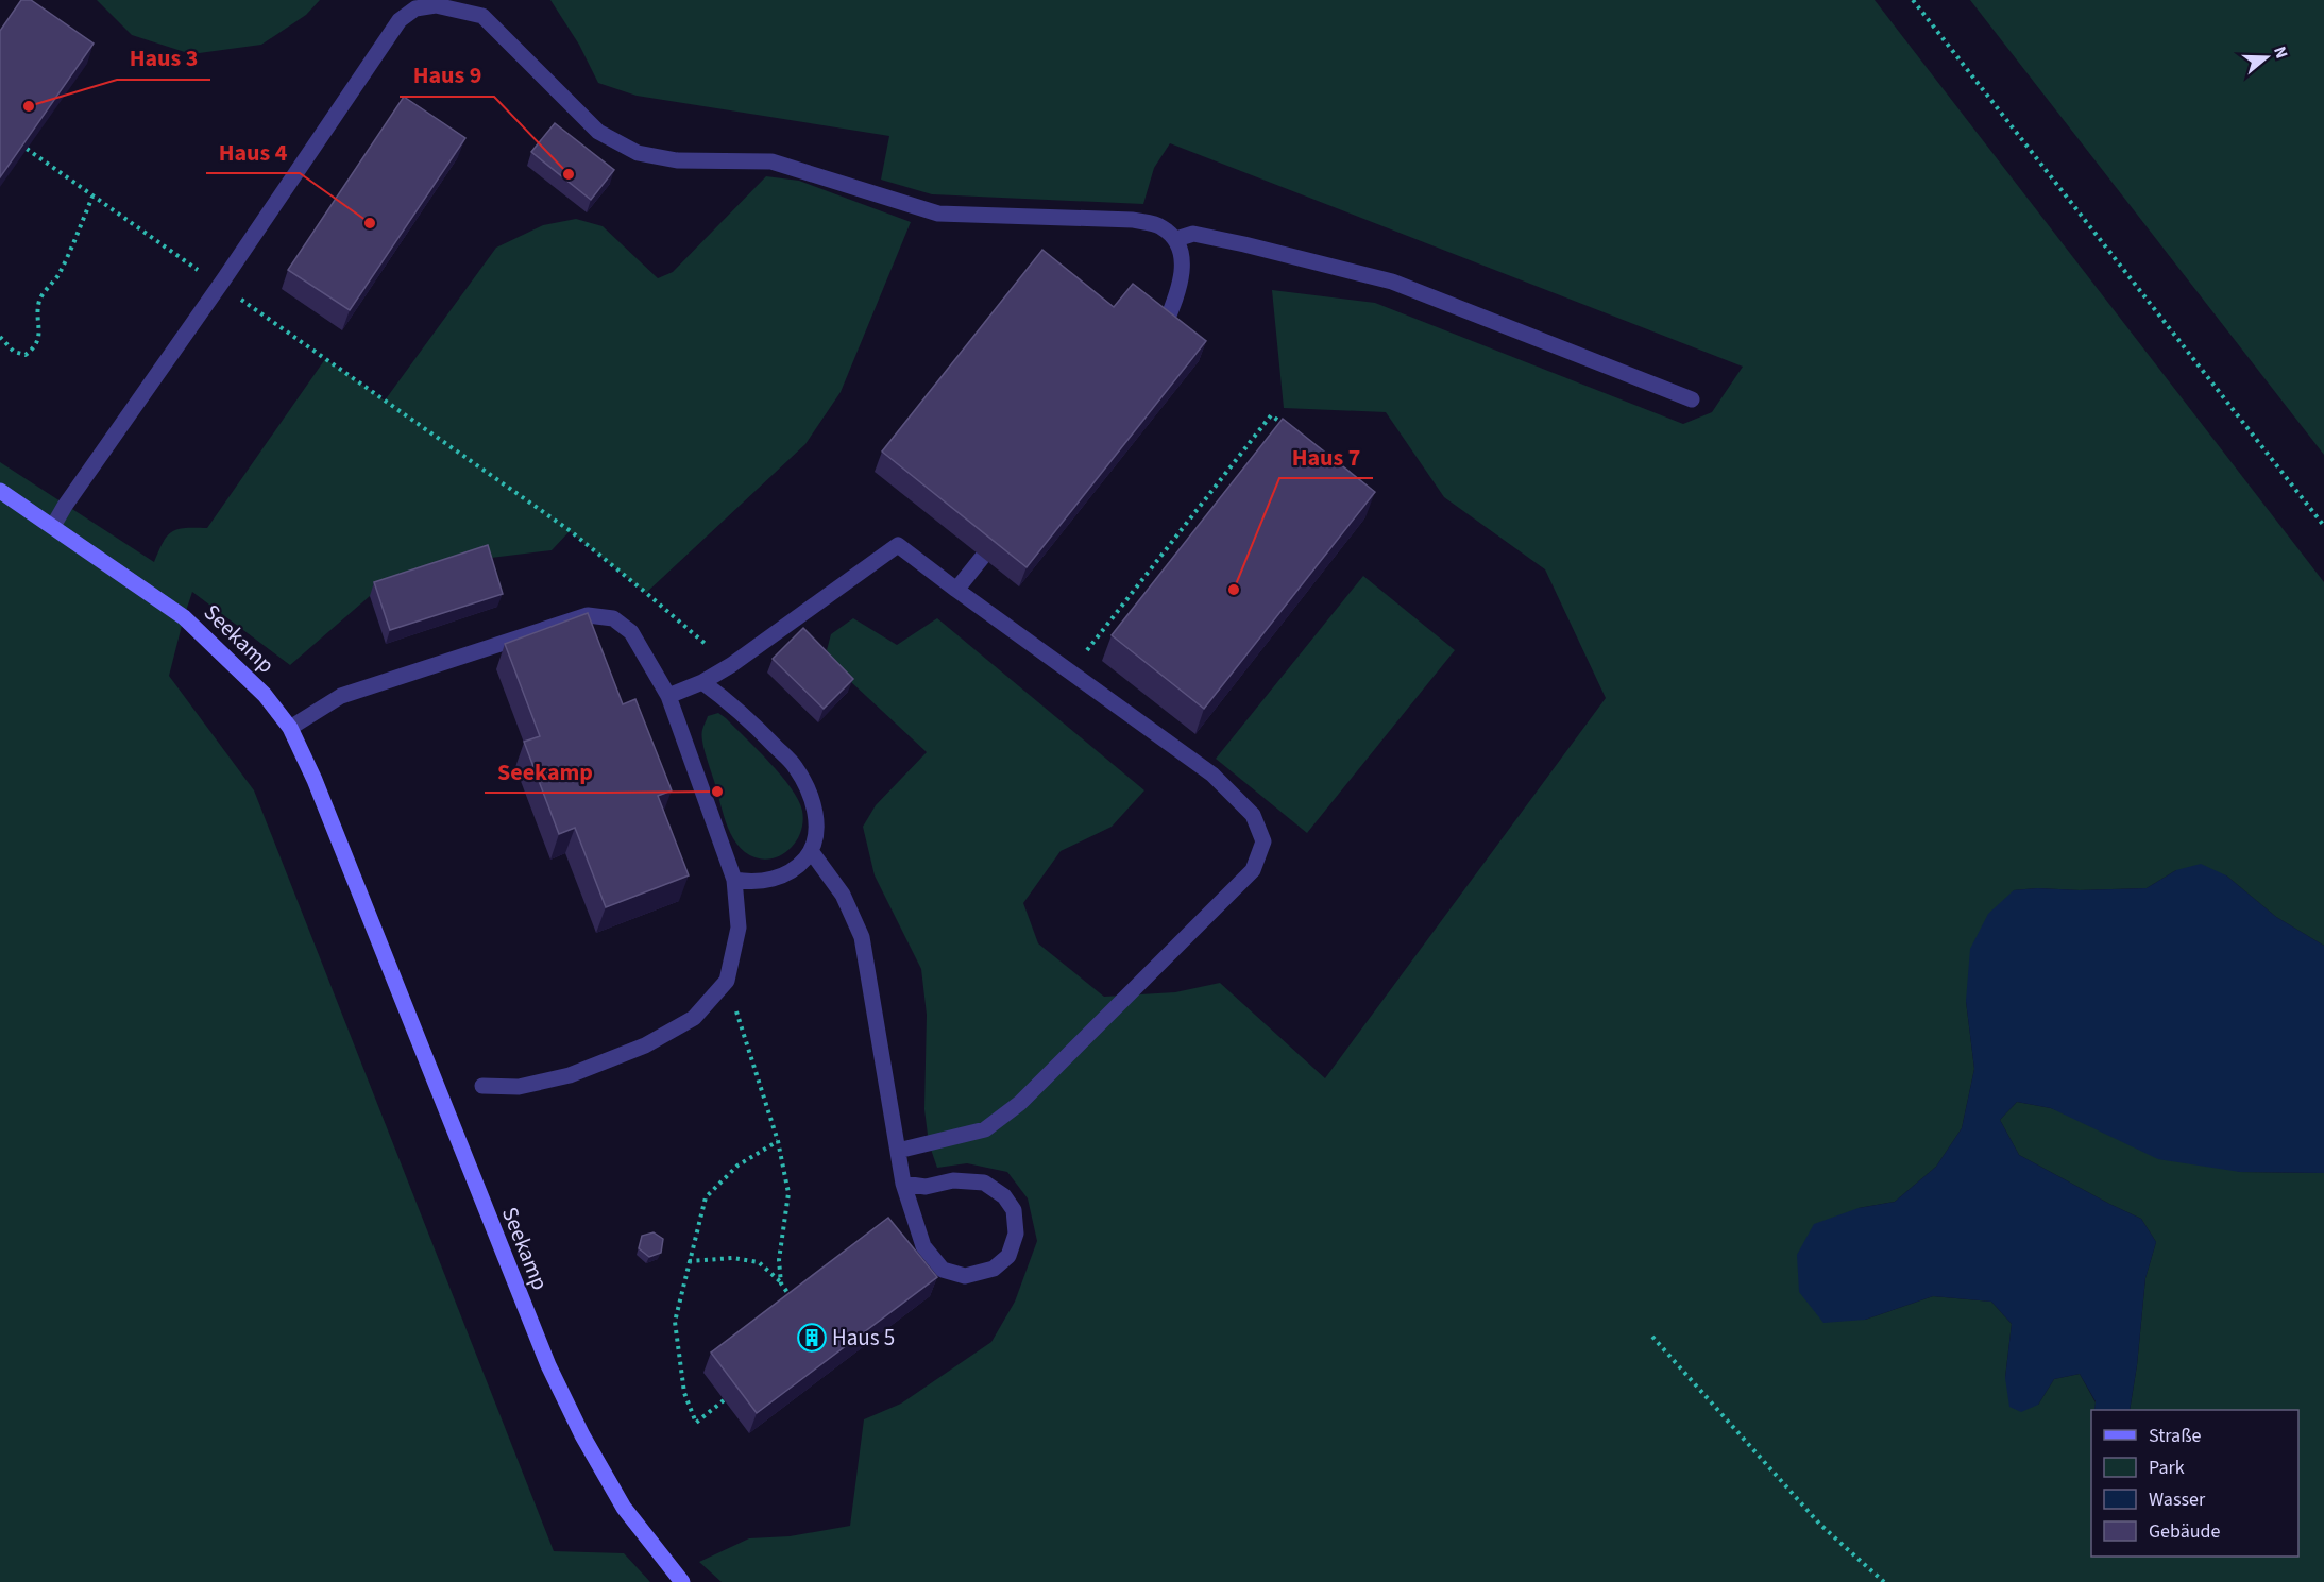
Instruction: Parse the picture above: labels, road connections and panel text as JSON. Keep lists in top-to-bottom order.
{
  "streets": {
    "street": ["Seekamp"]
  },
  "places": {
    "other": [
      "Haus 3",
      "Haus 9",
      "Haus 4",
      "Haus 7",
      "Seekamp"
    ],
    "building": ["Haus 5"]
  },
  "legend": [
    "Straße",
    "Park",
    "Wasser",
    "Gebäude"
  ],
  "north": "right"
}
